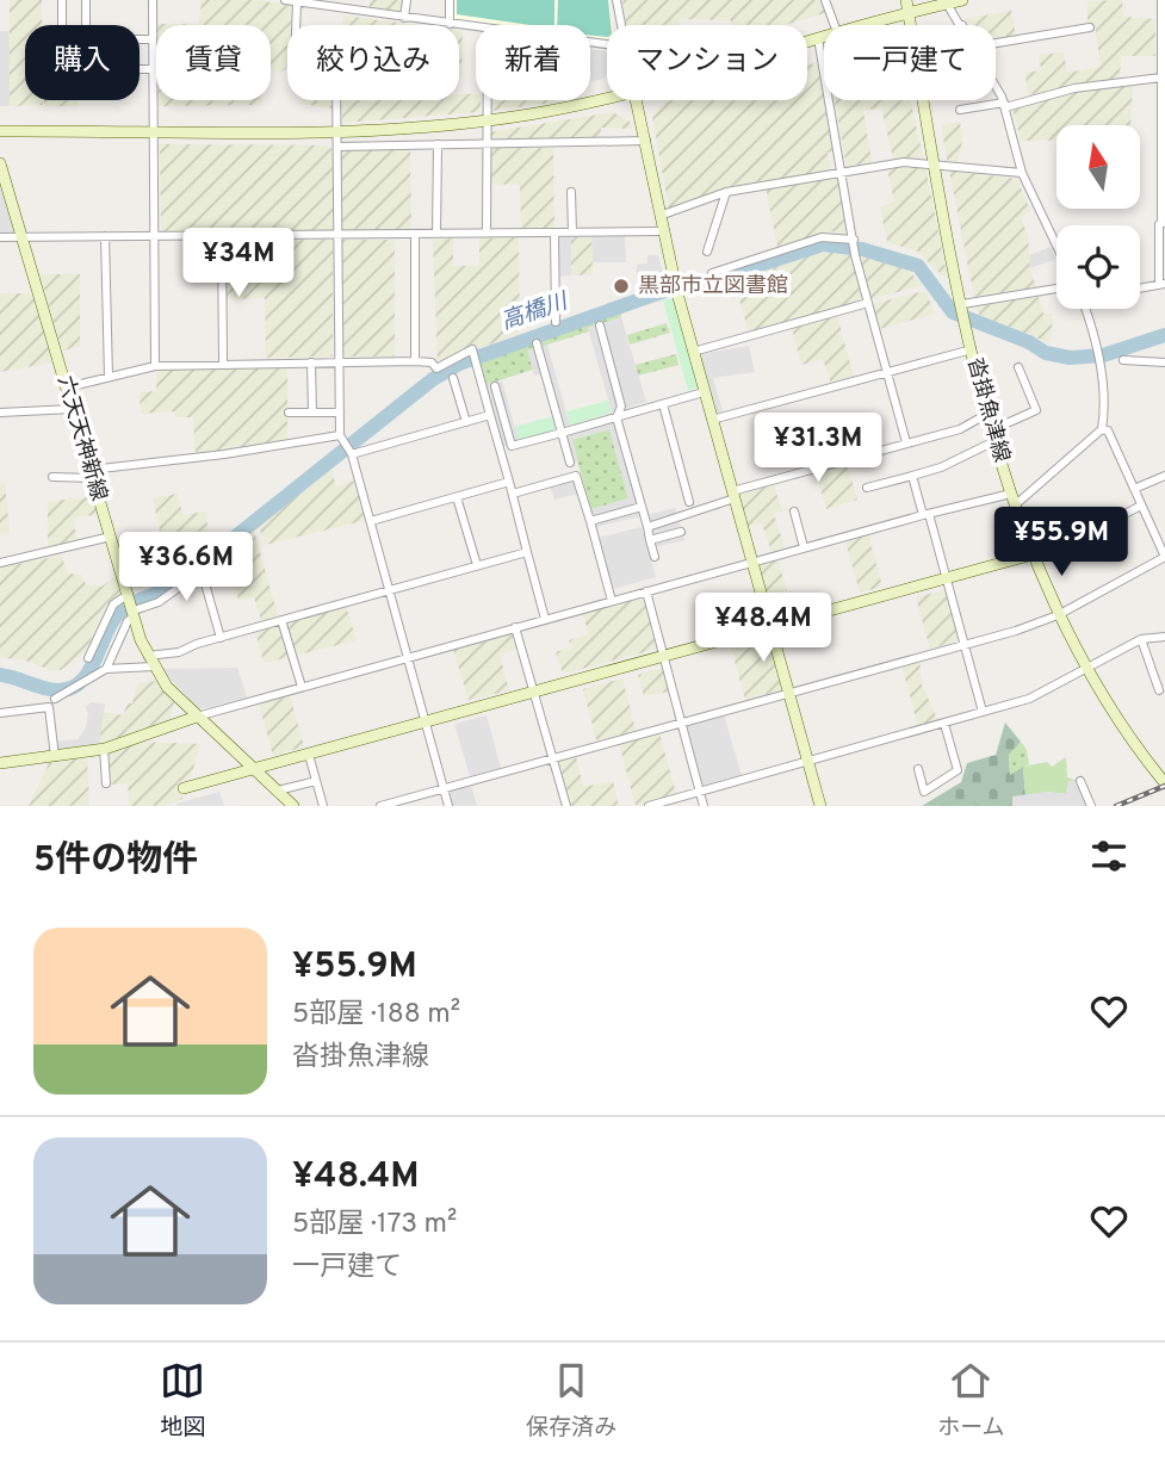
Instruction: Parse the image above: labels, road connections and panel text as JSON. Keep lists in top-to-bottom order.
{
  "streets": {
    "street": ["沓掛魚津線", "六天天神新線"]
  },
  "water": ["高橋川"],
  "places": ["黒部市立図書館"],
  "north": "top",
  "page": {
    "chip": [
      "購入",
      "賃貸",
      "絞り込み",
      "新着",
      "マンション",
      "一戸建て"
    ],
    "price": [
      "¥34M",
      "¥31.3M",
      "¥55.9M",
      "¥36.6M",
      "¥48.4M"
    ],
    "heading": "5件の物件",
    "list": [
      {
        "name": "¥55.9M",
        "note": "5部屋 · 188 m² · 沓掛魚津線"
      },
      {
        "name": "¥48.4M",
        "note": "5部屋 · 173 m² · 一戸建て"
      }
    ],
    "tabs": ["地図", "保存済み", "ホーム"]
  }
}
